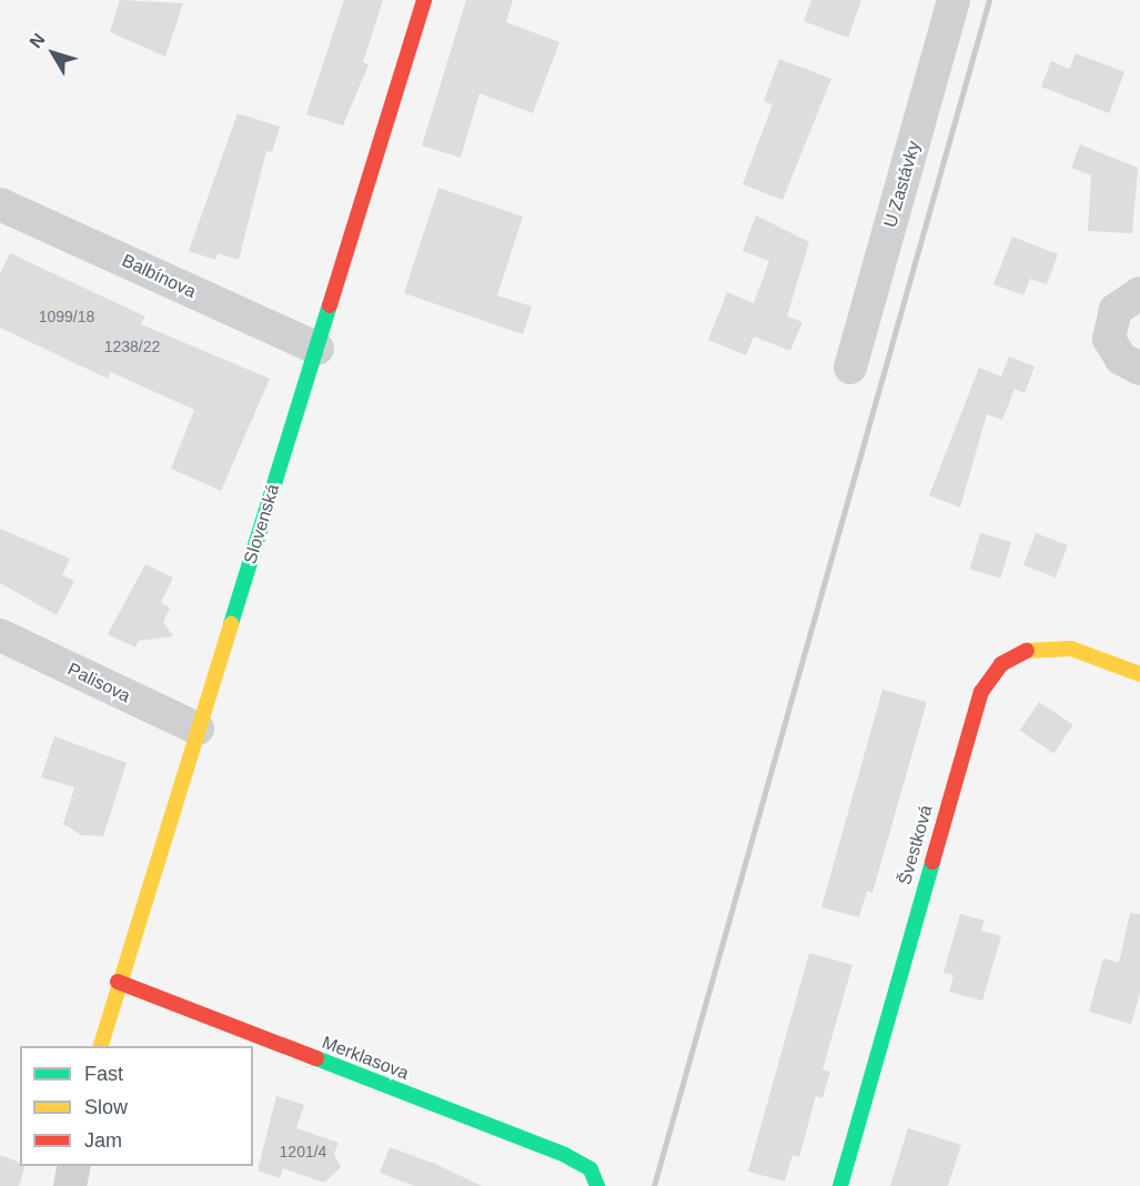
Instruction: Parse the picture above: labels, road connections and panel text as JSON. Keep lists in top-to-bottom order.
{
  "streets": {
    "street": [
      "U Zastávky",
      "Balbínova",
      "Slovenská",
      "Palisova",
      "Švestková",
      "Merklasova"
    ]
  },
  "crossings": [
    ["Balbínova", "Slovenská"],
    ["Slovenská", "Palisova"],
    ["Slovenská", "Merklasova"]
  ],
  "house_numbers": ["1099/18", "1238/22", "1201/4"],
  "legend": ["Fast", "Slow", "Jam"],
  "north": "top left"
}
